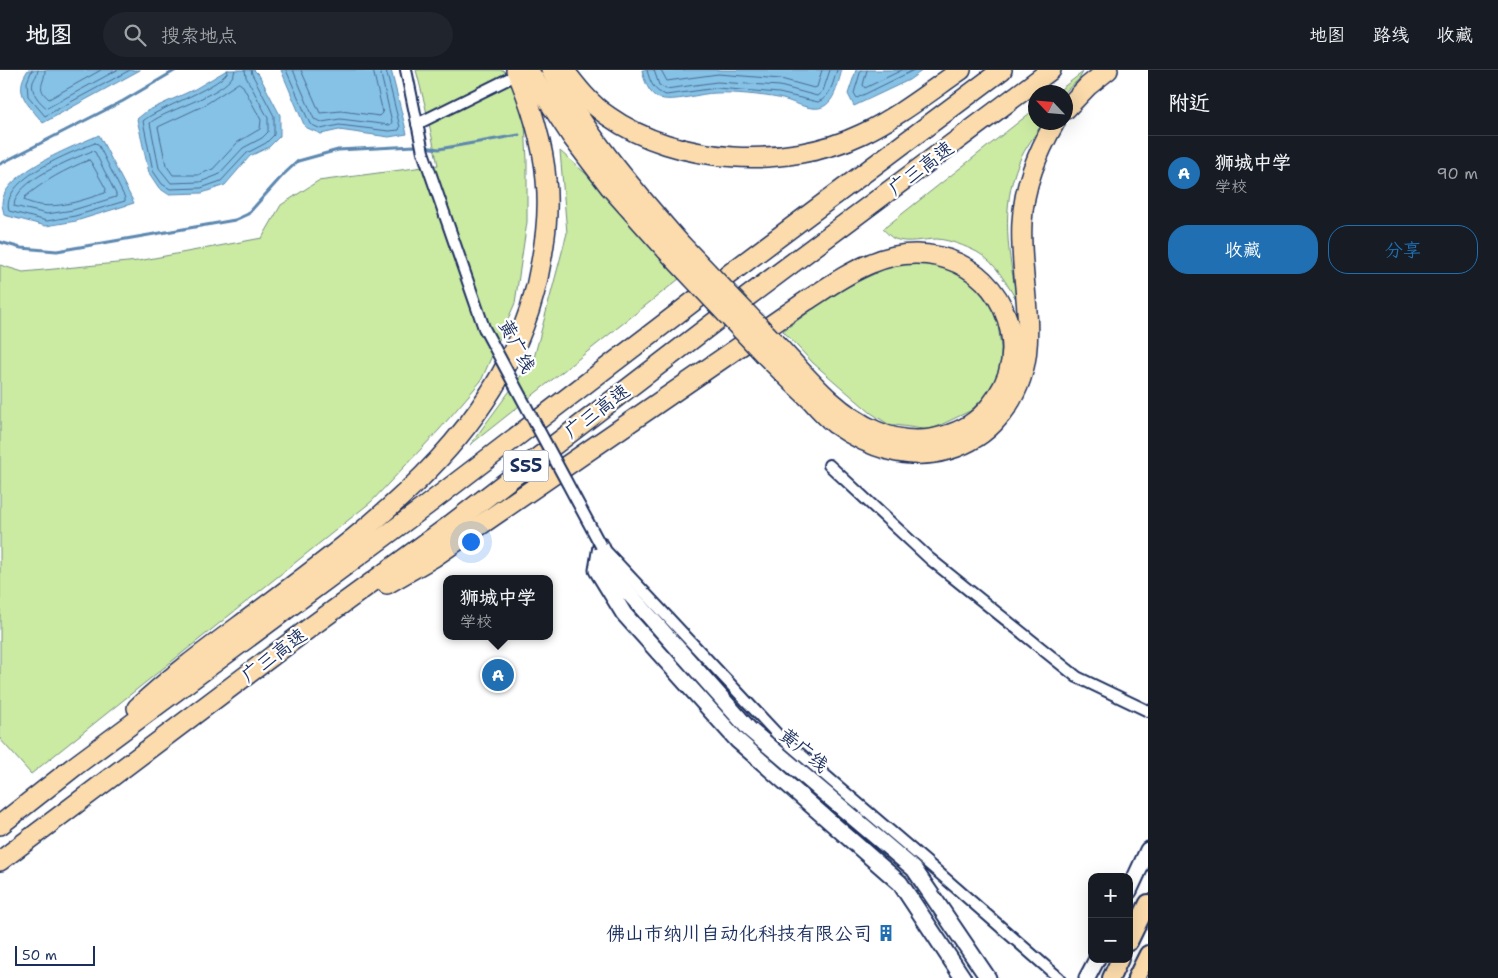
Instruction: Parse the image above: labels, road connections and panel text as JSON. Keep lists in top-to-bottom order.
{
  "streets": {
    "highway": ["广三高速", "S55"],
    "street": ["黄广线"]
  },
  "places": {
    "building": ["佛山市纳川自动化科技有限公司"]
  },
  "scale_bar": "50 m",
  "north": "top left",
  "page": {
    "header": "地图",
    "search": "搜索地点",
    "nav": ["地图", "路线", "收藏"],
    "heading": "附近",
    "list": [
      {
        "mark": "A",
        "name": "狮城中学",
        "note": "学校",
        "value": "90 m"
      }
    ],
    "buttons": ["收藏", "分享"],
    "popup": ["狮城中学", "学校"],
    "pins": "A",
    "map_buttons": ["+", "−"],
    "scale": "50 m"
  }
}
